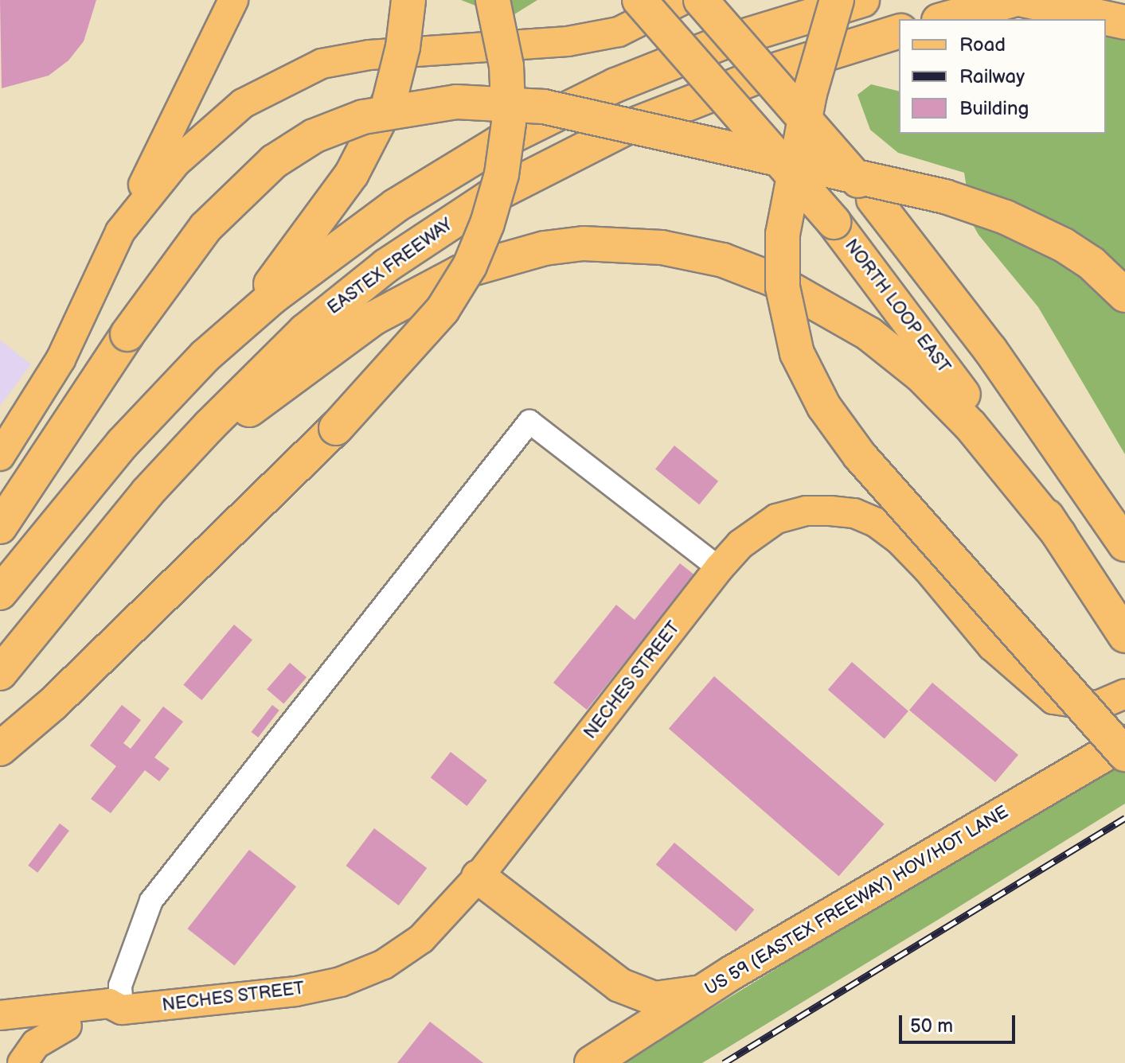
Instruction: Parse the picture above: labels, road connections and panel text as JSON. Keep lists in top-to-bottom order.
{
  "streets": {
    "highway": ["EASTEX FREEWAY", "NORTH LOOP EAST", "US 59 (EASTEX FREEWAY) HOV/HOT LANE"],
    "main road": ["NECHES STREET"]
  },
  "legend": ["Road", "Railway", "Building"],
  "scale_bar": "50 m"
}
